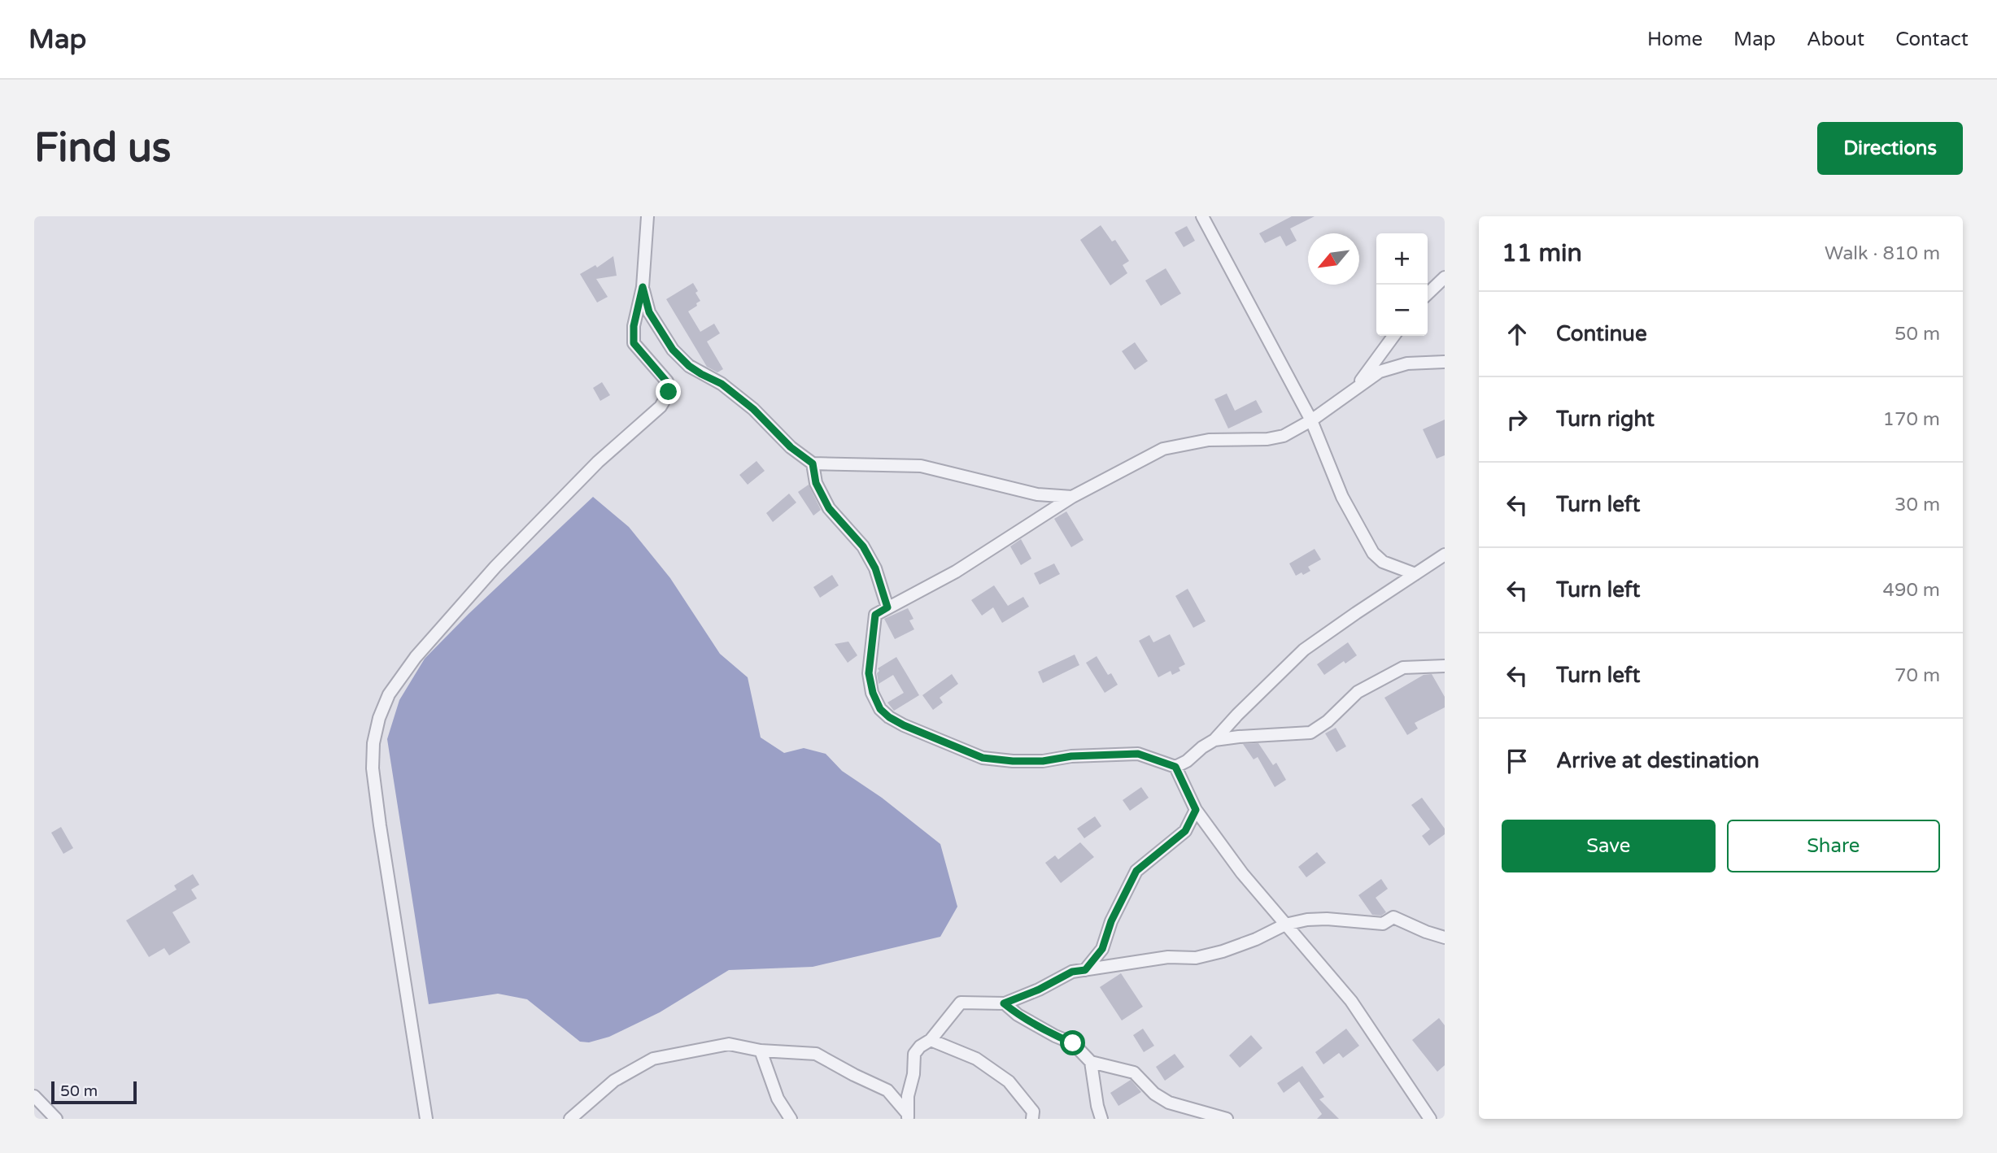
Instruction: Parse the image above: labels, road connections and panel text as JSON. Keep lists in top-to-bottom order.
{
  "scale_bar": "50 m",
  "north": "bottom left",
  "page": {
    "header": "Map",
    "nav": [
      "Home",
      "Map",
      "About",
      "Contact"
    ],
    "buttons": [
      "Directions",
      ["Save", "Share"]
    ],
    "title": "Find us",
    "heading": ["11 min", "Walk · 810 m"],
    "map_buttons": ["+", "−"],
    "list": [
      ["Continue", "50 m"],
      ["Turn right", "170 m"],
      ["Turn left", "30 m"],
      ["Turn left", "490 m"],
      ["Turn left", "70 m"],
      "Arrive at destination"
    ],
    "scale": "50 m"
  }
}
